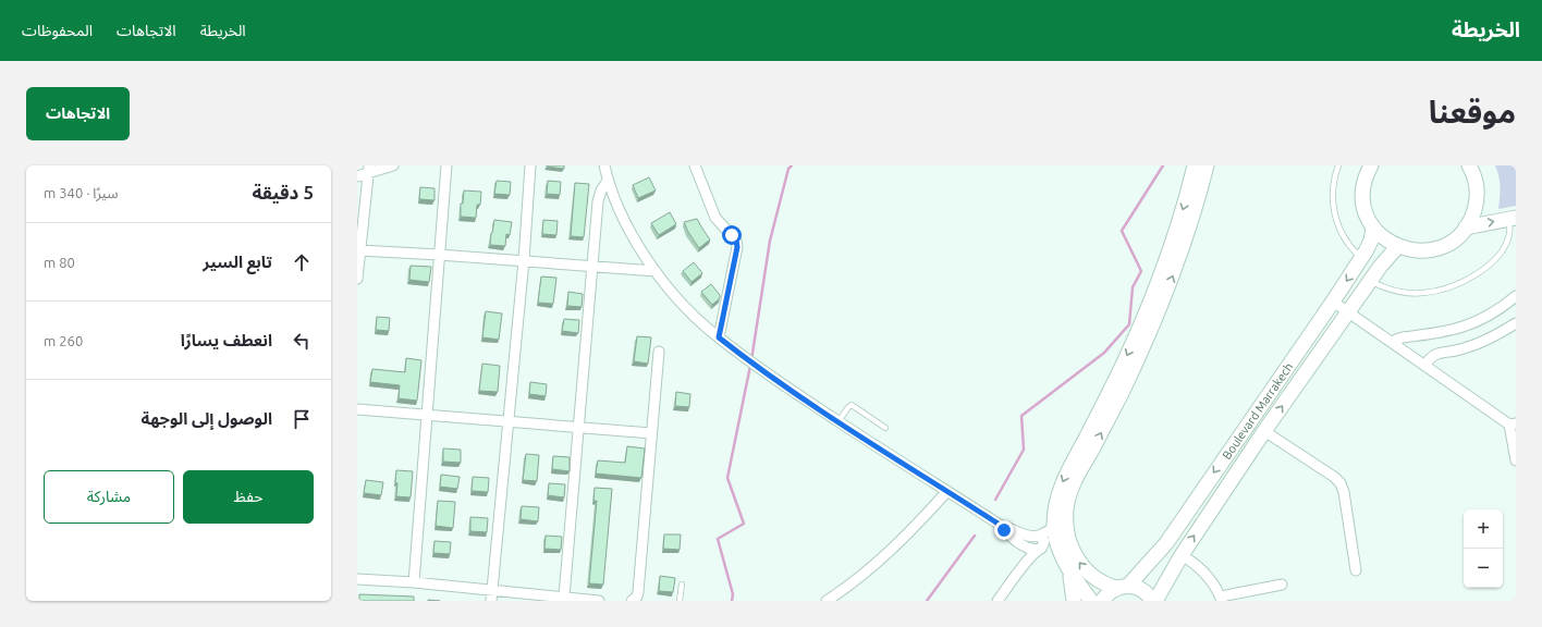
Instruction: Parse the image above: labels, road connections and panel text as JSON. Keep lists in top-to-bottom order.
{
  "streets": {
    "main road": ["Boulevard Marrakech"]
  },
  "page": {
    "header": "الخريطة",
    "nav": ["الخريطة", "الاتجاهات", "المحفوظات"],
    "title": "موقعنا",
    "buttons": [
      "الاتجاهات",
      ["حفظ", "مشاركة"]
    ],
    "heading": ["5 دقيقة", "سيرًا · 340 m"],
    "list": [
      ["تابع السير", "80 m"],
      ["انعطف يسارًا", "260 m"],
      "الوصول إلى الوجهة"
    ],
    "map_buttons": ["+", "−"]
  }
}
